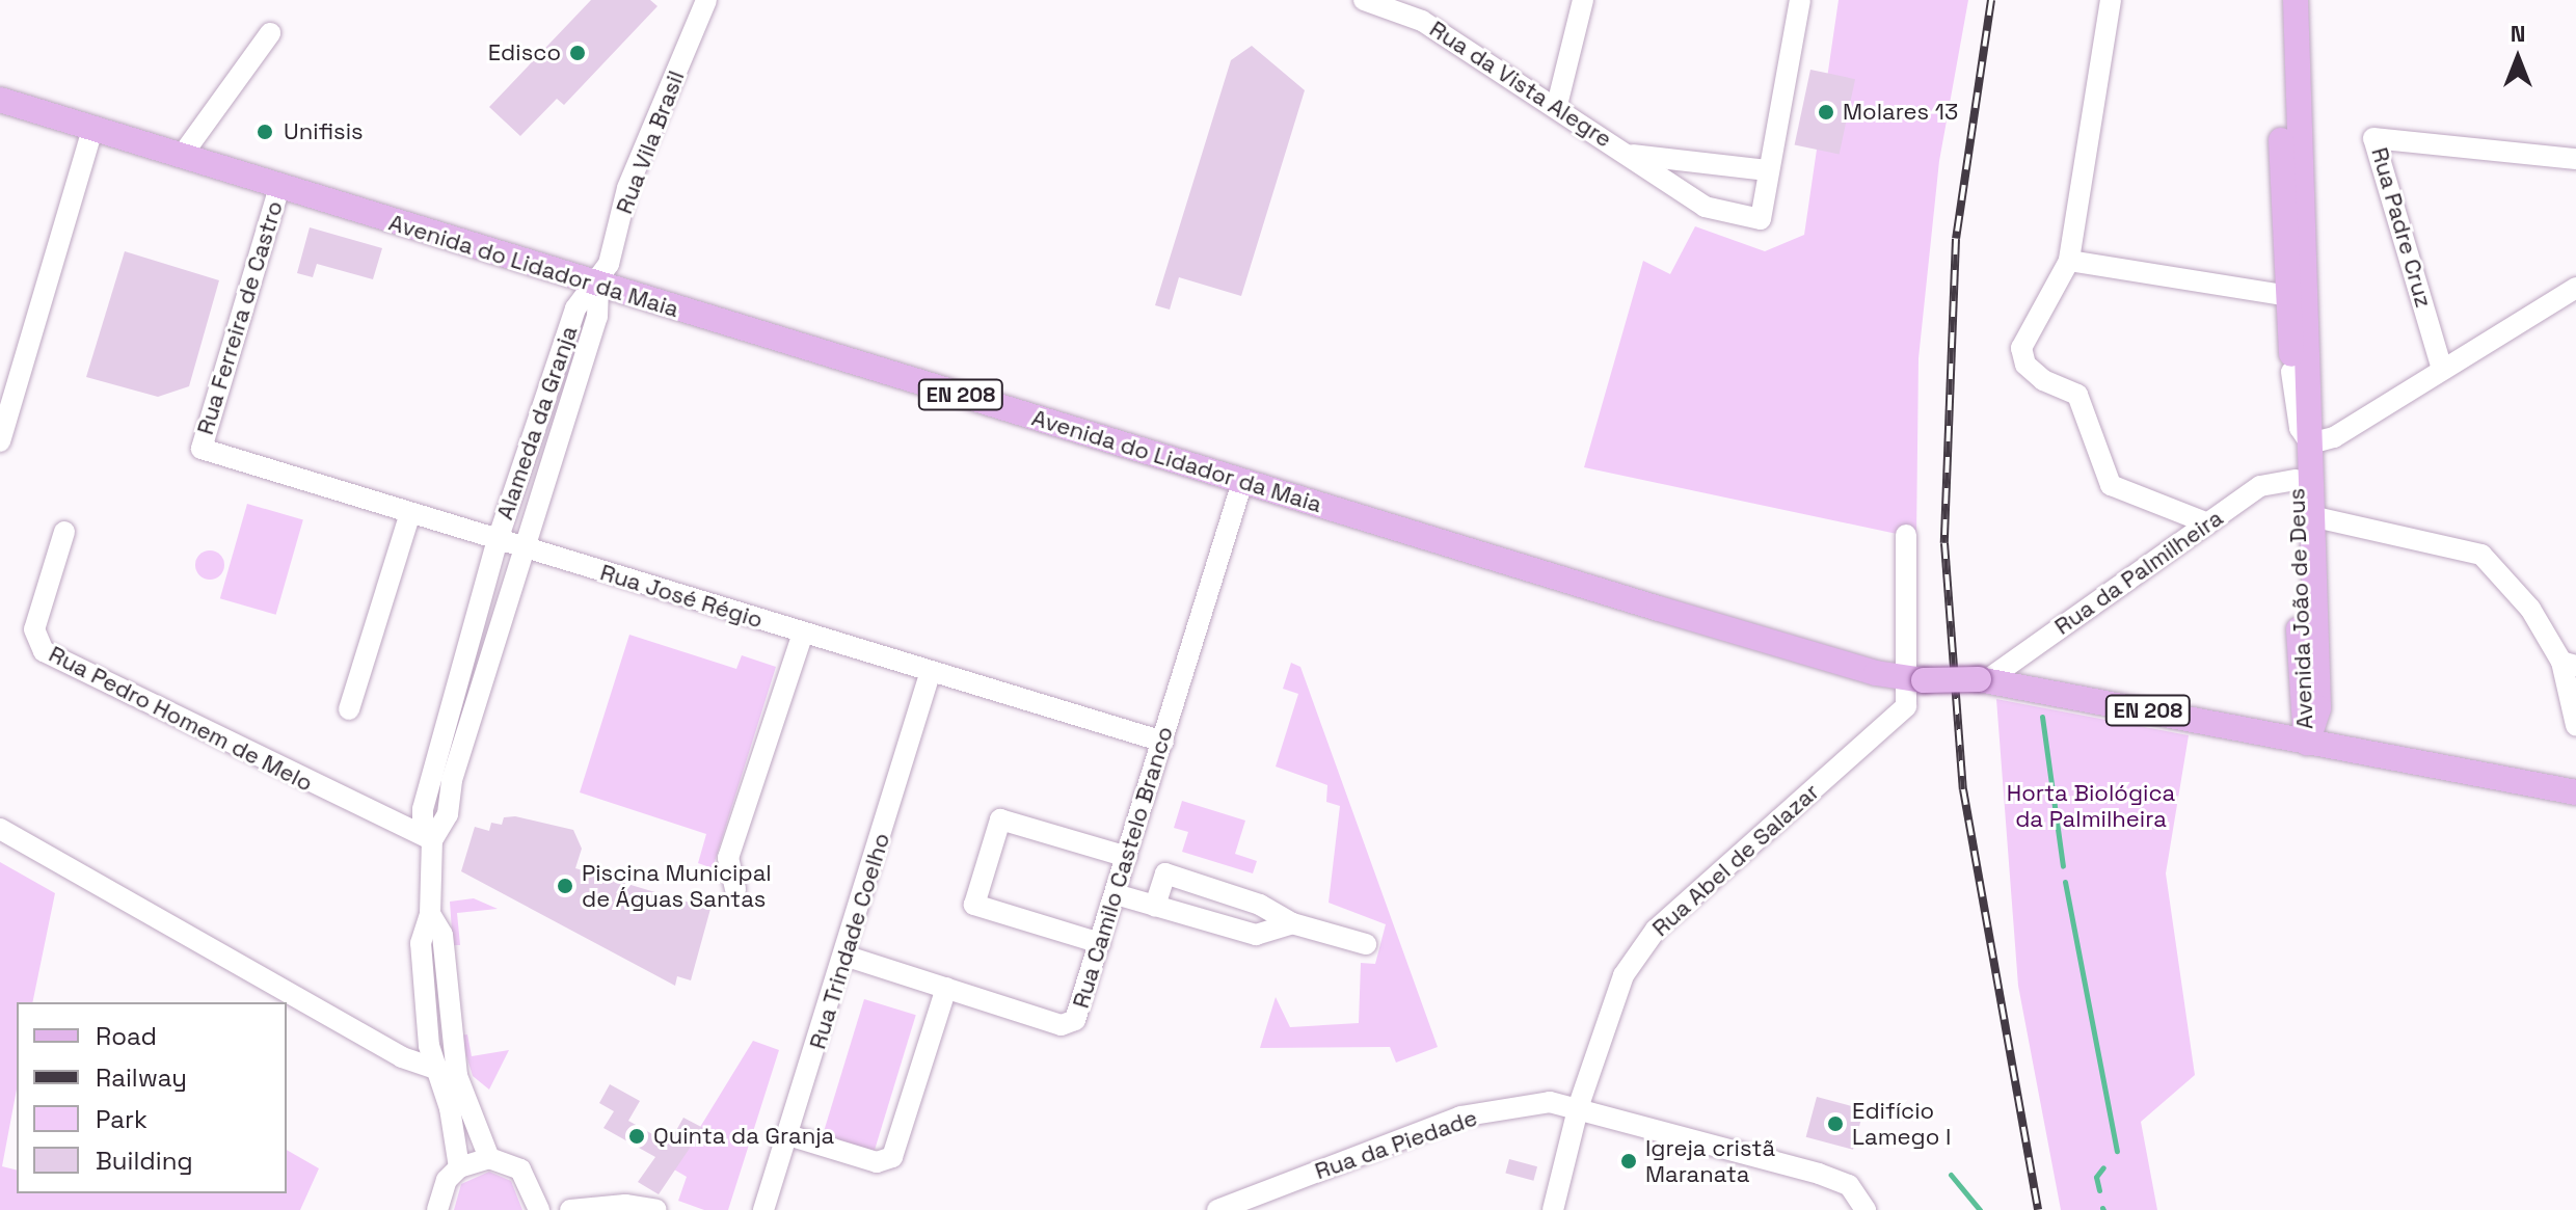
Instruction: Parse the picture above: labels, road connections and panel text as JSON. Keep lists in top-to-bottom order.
{
  "streets": {
    "main road": ["Avenida do Lidador da Maia", "EN 208", "Avenida João de Deus"],
    "street": [
      "Rua da Vista Alegre",
      "Rua Vila Brasil",
      "Rua Padre Cruz",
      "Rua Ferreira de Castro",
      "Alameda da Granja",
      "Rua da Palmilheira",
      "Rua José Régio",
      "Rua Pedro Homem de Melo",
      "Rua Abel de Salazar",
      "Rua Camilo Castelo Branco",
      "Rua Trindade Coelho",
      "Rua da Piedade"
    ]
  },
  "crossings": [
    ["Rua Vila Brasil", "Avenida do Lidador da Maia"],
    ["Rua Vila Brasil", "Alameda da Granja"],
    ["Avenida do Lidador da Maia", "Rua Ferreira de Castro"],
    ["Avenida do Lidador da Maia", "EN 208"],
    ["Avenida do Lidador da Maia", "Alameda da Granja"],
    ["Avenida do Lidador da Maia", "Rua da Palmilheira"],
    ["Avenida do Lidador da Maia", "Rua Abel de Salazar"],
    ["Avenida do Lidador da Maia", "Rua Camilo Castelo Branco"],
    ["Rua Ferreira de Castro", "Rua José Régio"],
    ["EN 208", "Rua da Palmilheira"],
    ["EN 208", "Avenida João de Deus"],
    ["Alameda da Granja", "Rua José Régio"],
    ["Alameda da Granja", "Rua Pedro Homem de Melo"],
    ["Rua da Palmilheira", "Avenida João de Deus"],
    ["Rua José Régio", "Rua Camilo Castelo Branco"],
    ["Rua José Régio", "Rua Trindade Coelho"],
    ["Rua Abel de Salazar", "Rua da Piedade"],
    ["Rua Camilo Castelo Branco", "Rua Trindade Coelho"]
  ],
  "parks": ["Horta Biológica da Palmilheira"],
  "places": [
    "Edisco",
    "Molares 13",
    "Unifisis",
    "Piscina Municipal de Águas Santas",
    "Edifício Lamego I",
    "Quinta da Granja",
    "Igreja cristã Maranata"
  ],
  "legend": [
    "Road",
    "Railway",
    "Park",
    "Building"
  ],
  "north": "top"
}
